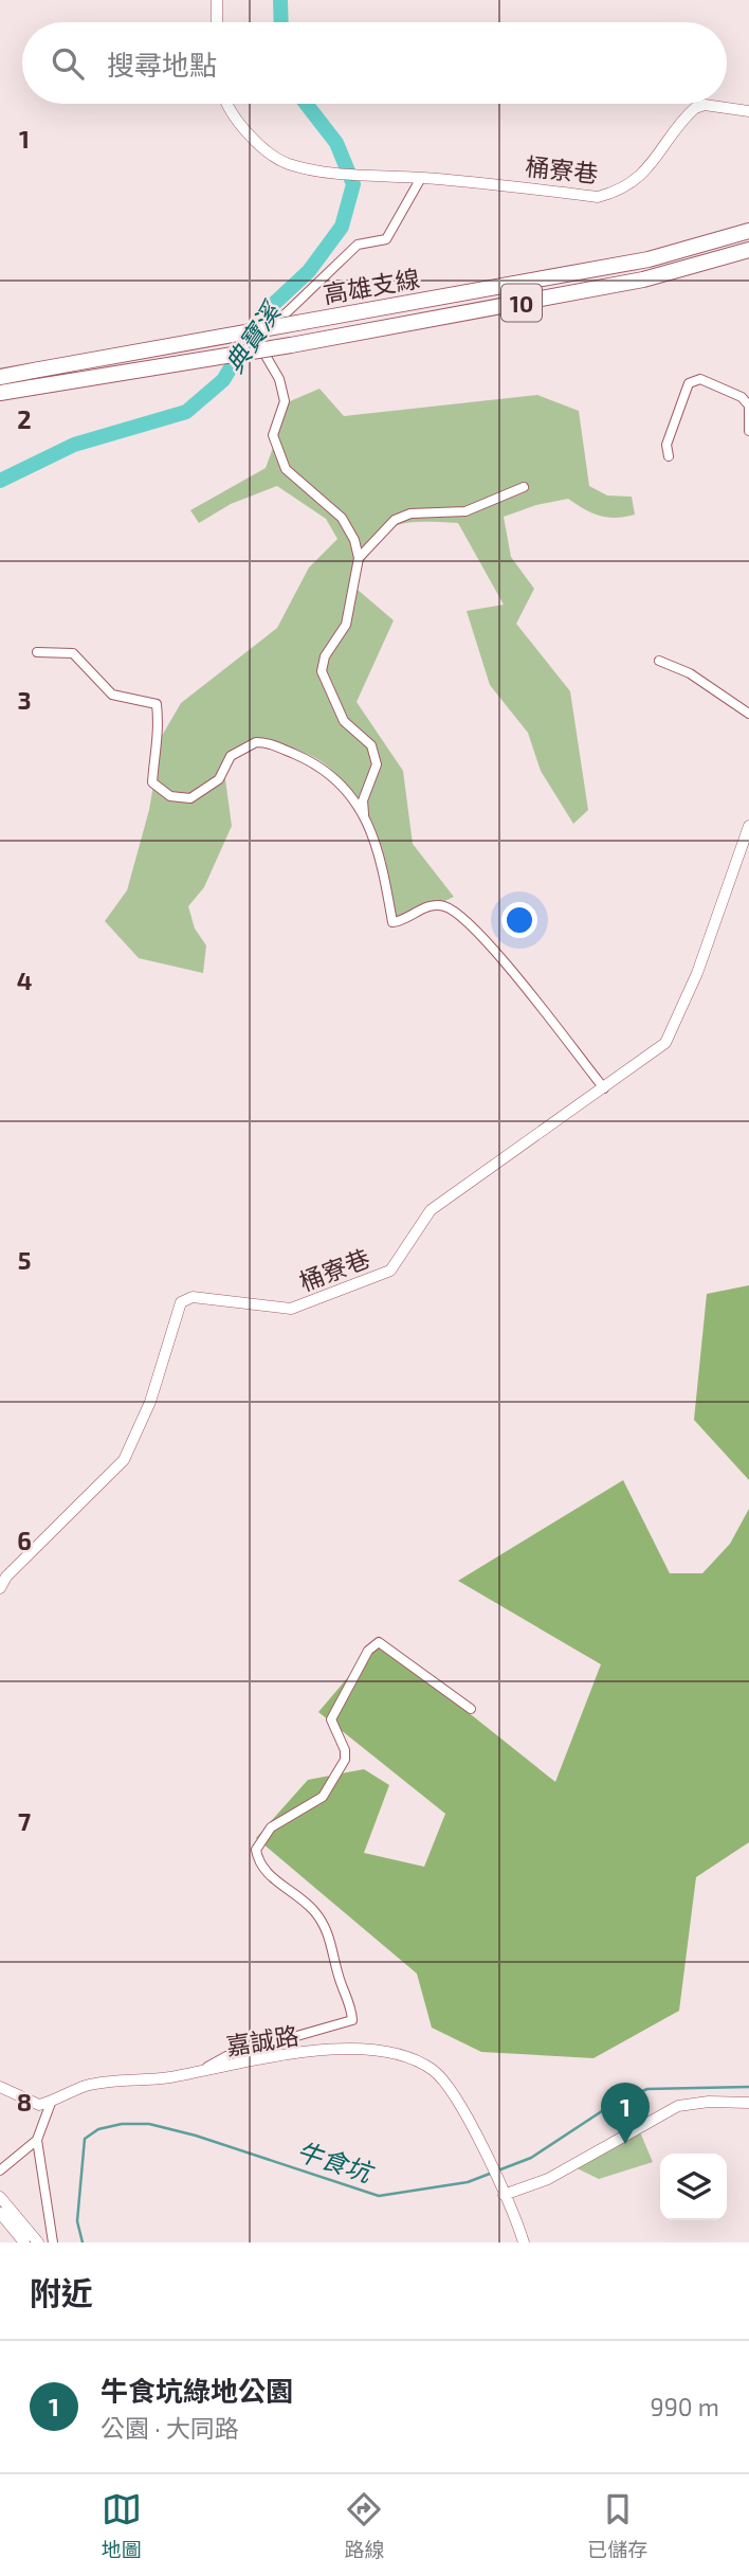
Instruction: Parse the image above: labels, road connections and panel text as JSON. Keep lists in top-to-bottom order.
{
  "streets": {
    "highway": ["高雄支線", "10"],
    "street": ["桶寮巷", "嘉誠路"]
  },
  "water": ["典寶溪", "牛食坑"],
  "page": {
    "search": "搜尋地點",
    "pins": "1",
    "heading": "附近",
    "list": [
      {
        "mark": "1",
        "name": "牛食坑綠地公園",
        "note": "公園 · 大同路",
        "value": "990 m"
      }
    ],
    "nav": ["地圖", "路線", "已儲存"]
  },
  "grid": {
    "rows": [
      "1",
      "2",
      "3",
      "4",
      "5",
      "6",
      "7",
      "8"
    ]
  }
}
